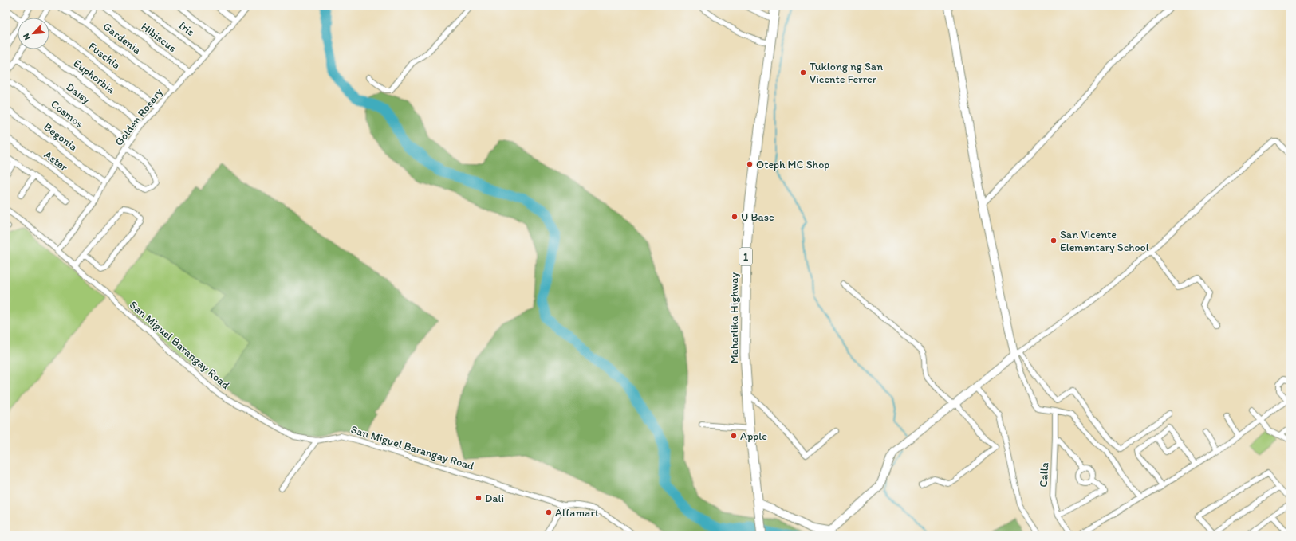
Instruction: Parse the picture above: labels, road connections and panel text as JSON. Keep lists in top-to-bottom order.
{
  "streets": {
    "highway": ["1", "Maharlika Highway"],
    "street": [
      "Iris",
      "Hibiscus",
      "Gardenia",
      "Fuschia",
      "Euphorbia",
      "Daisy",
      "Cosmos",
      "Golden Rosary",
      "Begonia",
      "Aster",
      "San Miguel Barangay Road",
      "Calla"
    ]
  },
  "crossings": [
    ["Iris", "Golden Rosary"],
    ["Hibiscus", "Golden Rosary"],
    ["Gardenia", "Golden Rosary"],
    ["Fuschia", "Golden Rosary"],
    ["Euphorbia", "Golden Rosary"],
    ["Daisy", "Golden Rosary"],
    ["Cosmos", "Golden Rosary"],
    ["Golden Rosary", "Begonia"],
    ["Golden Rosary", "Aster"],
    ["Golden Rosary", "San Miguel Barangay Road"]
  ],
  "places": [
    "Tuklong ng San Vicente Ferrer",
    "Oteph MC Shop",
    "U Base",
    "San Vicente Elementary School",
    "Apple",
    "Dali",
    "Alfamart"
  ],
  "north": "bottom left"
}
